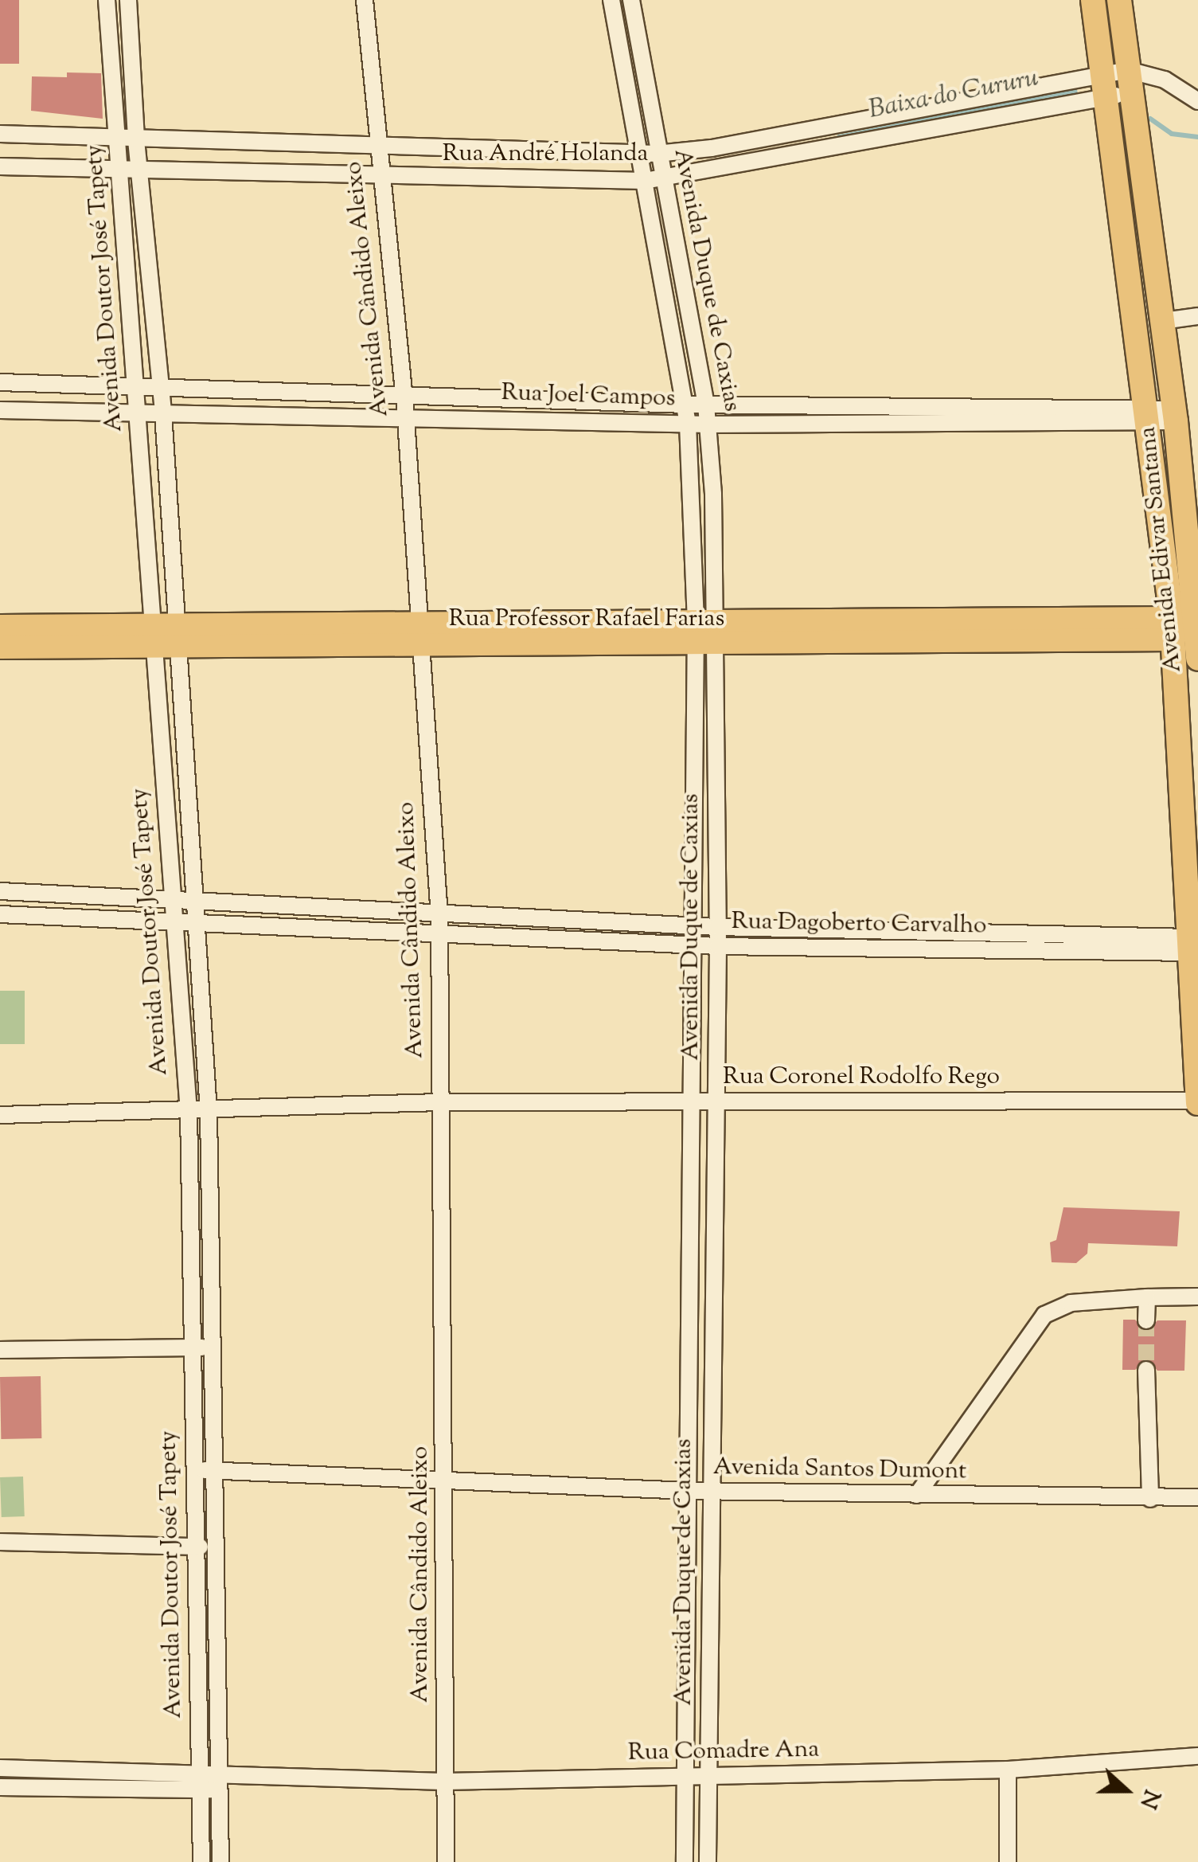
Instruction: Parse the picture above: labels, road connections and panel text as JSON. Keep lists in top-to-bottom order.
{
  "streets": {
    "highway": ["Avenida Edivar Santana"],
    "main road": ["Rua Professor Rafael Farias"],
    "street": [
      "Rua André Holanda",
      "Avenida Duque de Caxias",
      "Avenida Doutor José Tapety",
      "Avenida Cândido Aleixo",
      "Rua Joel Campos",
      "Rua Dagoberto Carvalho",
      "Rua Coronel Rodolfo Rego",
      "Avenida Santos Dumont",
      "Rua Comadre Ana"
    ]
  },
  "crossings": [
    ["Rua André Holanda", "Avenida Duque de Caxias"],
    ["Rua André Holanda", "Avenida Doutor José Tapety"],
    ["Rua André Holanda", "Avenida Cândido Aleixo"],
    ["Rua André Holanda", "Avenida Edivar Santana"],
    ["Avenida Duque de Caxias", "Rua Joel Campos"],
    ["Avenida Duque de Caxias", "Rua Professor Rafael Farias"],
    ["Avenida Duque de Caxias", "Rua Dagoberto Carvalho"],
    ["Avenida Duque de Caxias", "Rua Coronel Rodolfo Rego"],
    ["Avenida Duque de Caxias", "Avenida Santos Dumont"],
    ["Avenida Duque de Caxias", "Rua Comadre Ana"],
    ["Avenida Doutor José Tapety", "Rua Joel Campos"],
    ["Avenida Doutor José Tapety", "Rua Professor Rafael Farias"],
    ["Avenida Doutor José Tapety", "Rua Dagoberto Carvalho"],
    ["Avenida Doutor José Tapety", "Rua Coronel Rodolfo Rego"],
    ["Avenida Doutor José Tapety", "Avenida Santos Dumont"],
    ["Avenida Doutor José Tapety", "Rua Comadre Ana"],
    ["Avenida Cândido Aleixo", "Rua Joel Campos"],
    ["Avenida Cândido Aleixo", "Rua Professor Rafael Farias"],
    ["Avenida Cândido Aleixo", "Rua Dagoberto Carvalho"],
    ["Avenida Cândido Aleixo", "Rua Coronel Rodolfo Rego"],
    ["Avenida Cândido Aleixo", "Avenida Santos Dumont"],
    ["Avenida Cândido Aleixo", "Rua Comadre Ana"],
    ["Rua Joel Campos", "Avenida Edivar Santana"],
    ["Avenida Edivar Santana", "Rua Professor Rafael Farias"],
    ["Avenida Edivar Santana", "Rua Dagoberto Carvalho"],
    ["Avenida Edivar Santana", "Rua Coronel Rodolfo Rego"]
  ],
  "water": ["Baixa do Cururu"],
  "north": "right"
}
